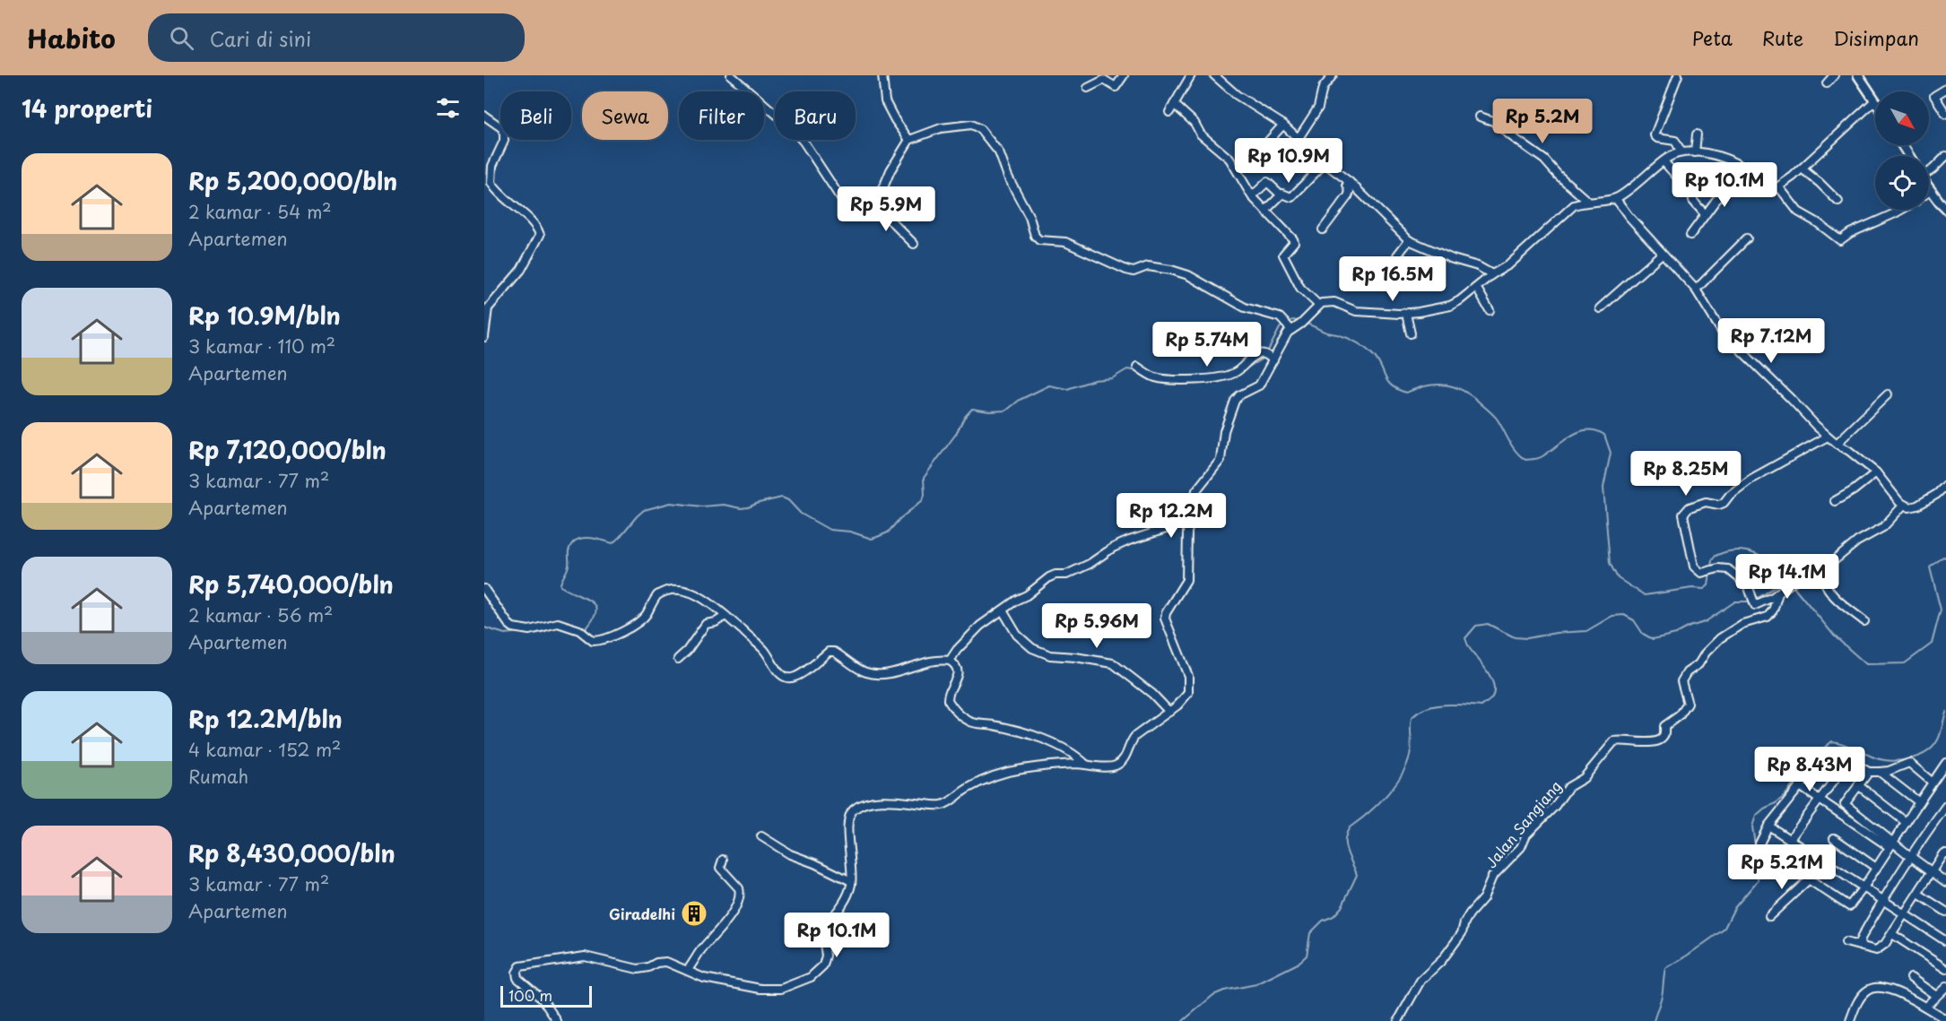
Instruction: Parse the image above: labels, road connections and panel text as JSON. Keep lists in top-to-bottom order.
{
  "streets": {
    "street": ["Jalan Sangiang"]
  },
  "places": {
    "building": ["Giradelhi"]
  },
  "scale_bar": "100 m",
  "north": "bottom right",
  "page": {
    "header": "Habito",
    "search": "Cari di sini",
    "nav": ["Peta", "Rute", "Disimpan"],
    "heading": "14 properti",
    "chip": [
      "Beli",
      "Sewa",
      "Filter",
      "Baru"
    ],
    "price": [
      "Rp 5.2M",
      "Rp 10.9M",
      "Rp 10.1M",
      "Rp 5.9M",
      "Rp 16.5M",
      "Rp 7.12M",
      "Rp 5.74M",
      "Rp 8.25M",
      "Rp 12.2M",
      "Rp 14.1M",
      "Rp 5.96M",
      "Rp 8.43M",
      "Rp 5.21M",
      "Rp 10.1M"
    ],
    "list": [
      {
        "name": "Rp 5,200,000/bln",
        "note": "2 kamar · 54 m² · Apartemen"
      },
      {
        "name": "Rp 10.9M/bln",
        "note": "3 kamar · 110 m² · Apartemen"
      },
      {
        "name": "Rp 7,120,000/bln",
        "note": "3 kamar · 77 m² · Apartemen"
      },
      {
        "name": "Rp 5,740,000/bln",
        "note": "2 kamar · 56 m² · Apartemen"
      },
      {
        "name": "Rp 12.2M/bln",
        "note": "4 kamar · 152 m² · Rumah"
      },
      {
        "name": "Rp 8,430,000/bln",
        "note": "3 kamar · 77 m² · Apartemen"
      }
    ],
    "scale": "100 m"
  }
}
